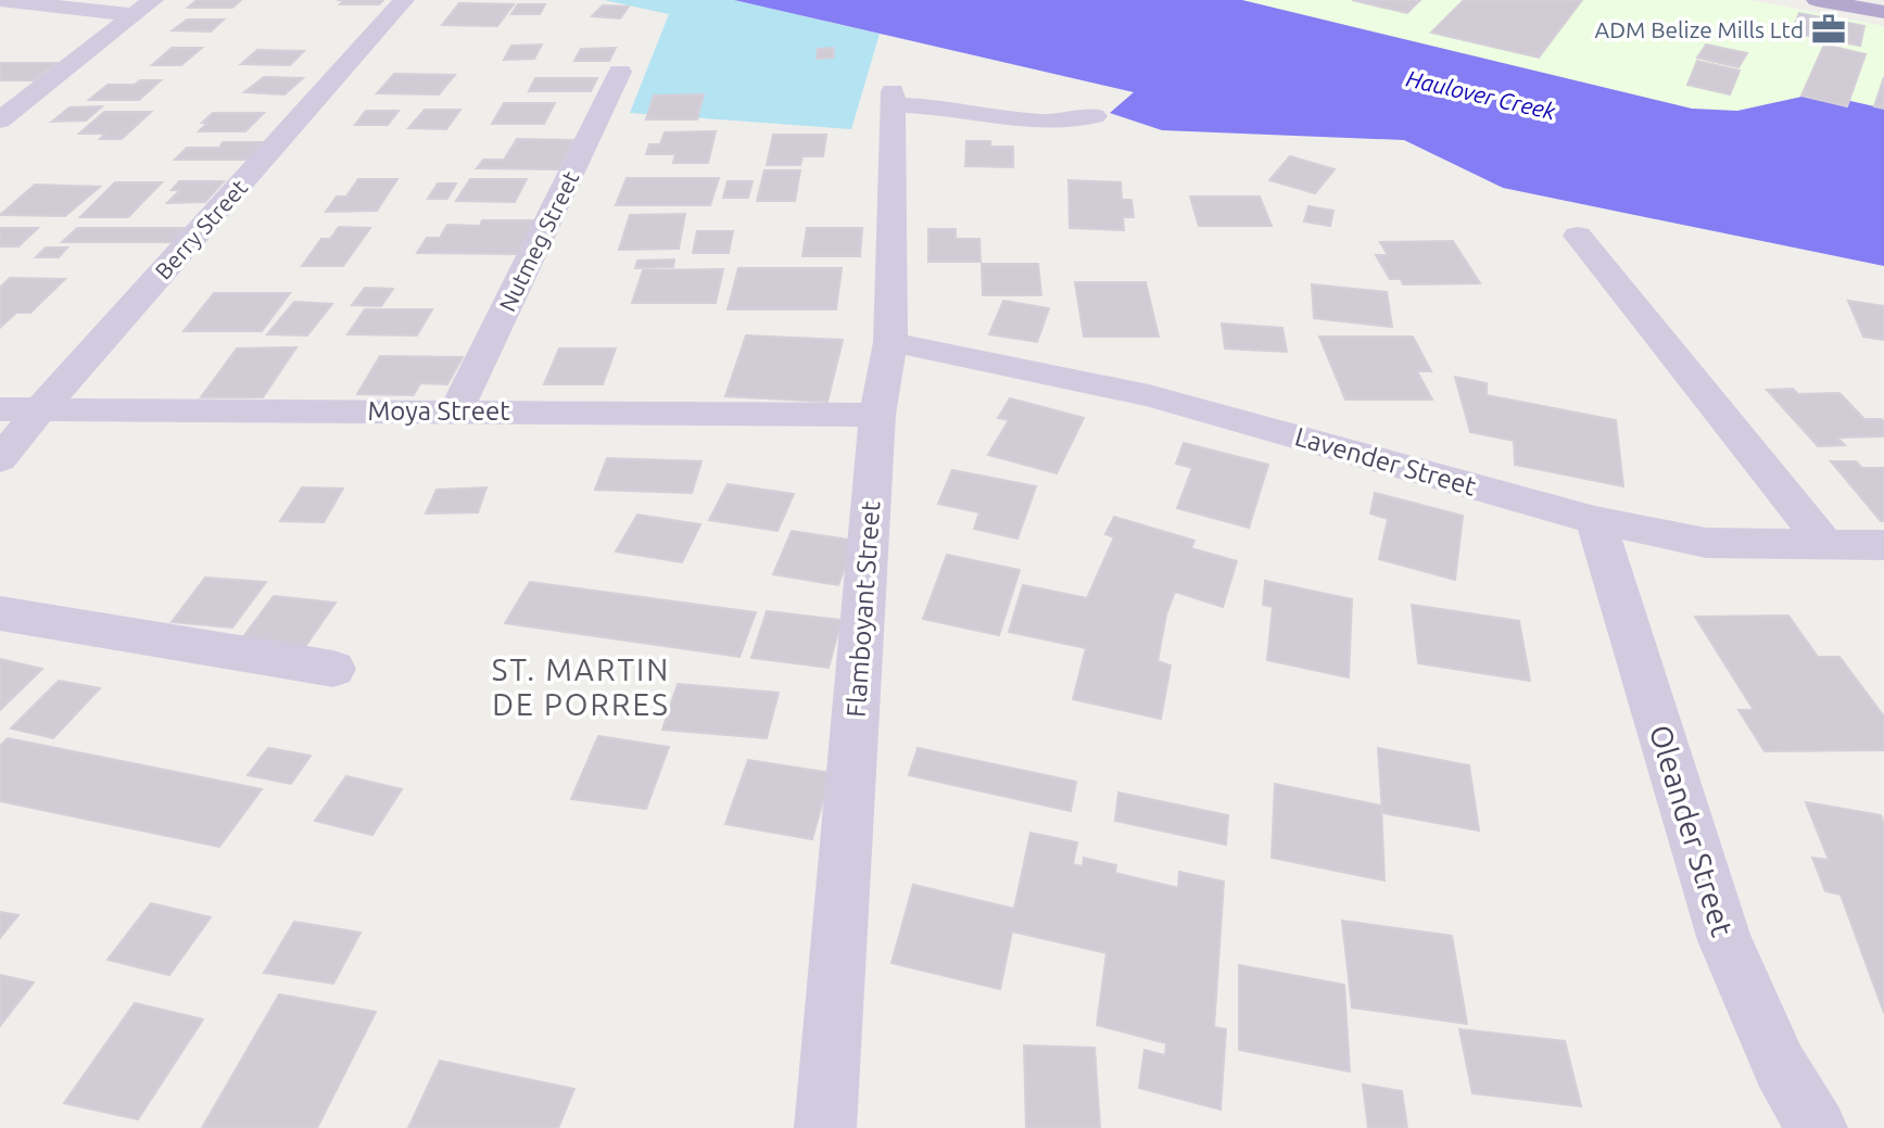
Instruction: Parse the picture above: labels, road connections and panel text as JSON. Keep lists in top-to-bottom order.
{
  "streets": {
    "street": [
      "Berry Street",
      "Nutmeg Street",
      "Moya Street",
      "Lavender Street",
      "Flamboyant Street",
      "Oleander Street"
    ]
  },
  "crossings": [
    ["Berry Street", "Moya Street"],
    ["Nutmeg Street", "Moya Street"],
    ["Moya Street", "Flamboyant Street"],
    ["Lavender Street", "Flamboyant Street"],
    ["Lavender Street", "Oleander Street"]
  ],
  "districts": ["ST. MARTIN DE PORRES"],
  "water": ["Haulover Creek"],
  "places": {
    "office": ["ADM Belize Mills Ltd"]
  }
}
